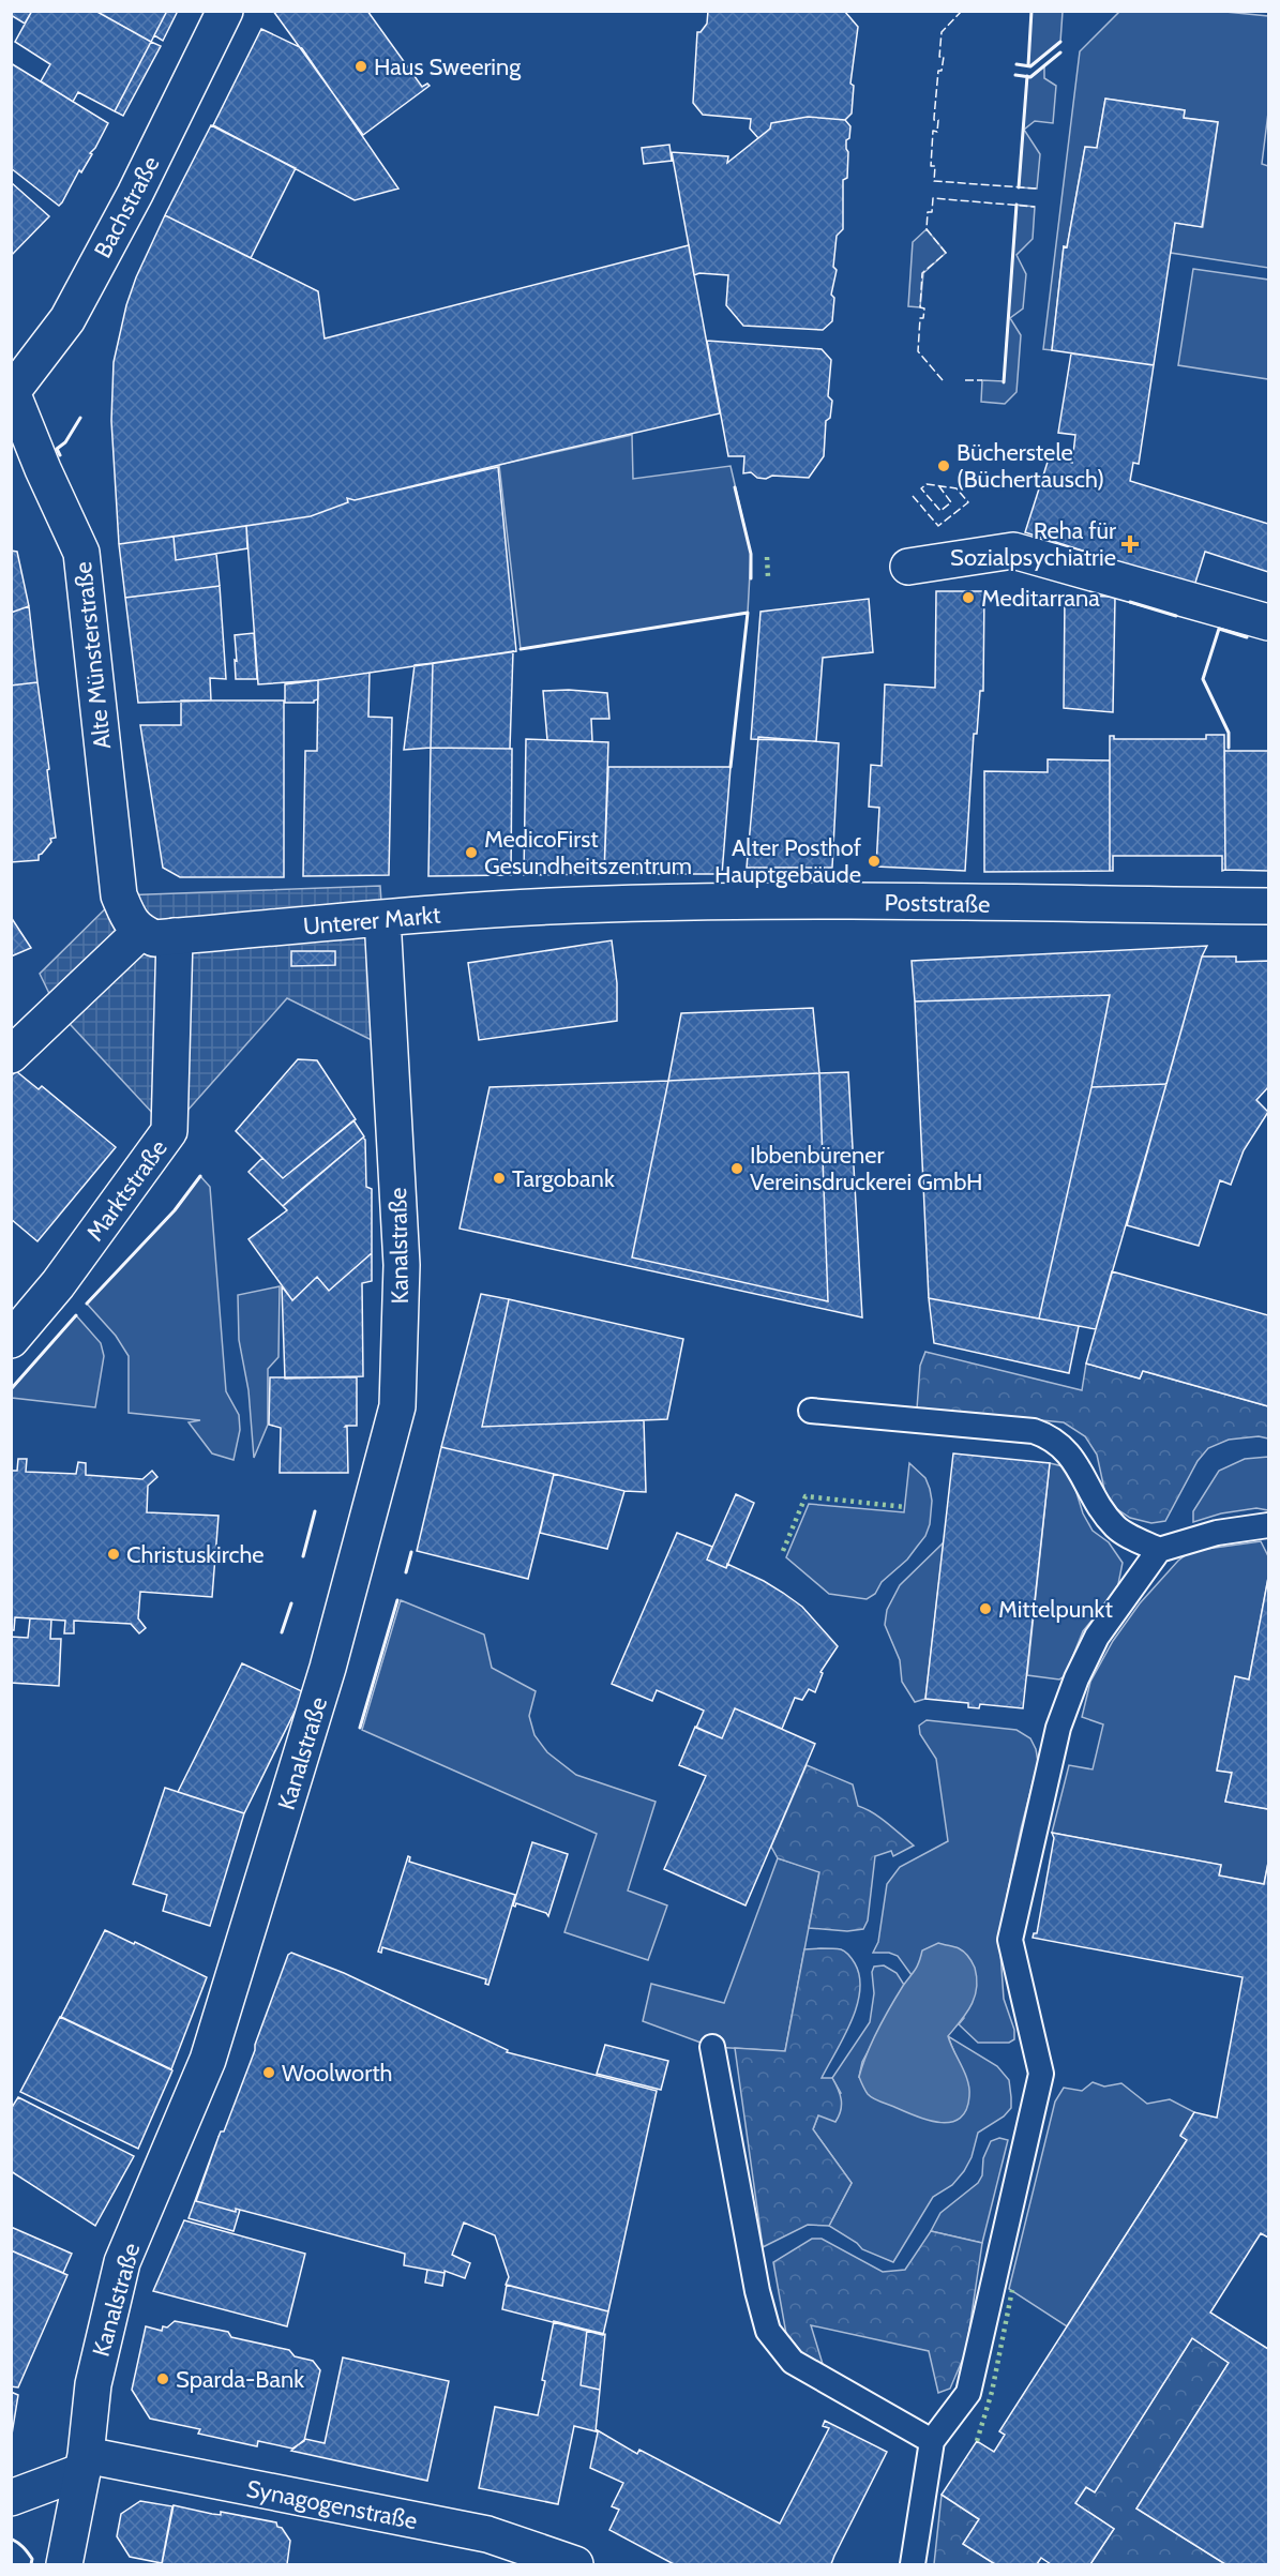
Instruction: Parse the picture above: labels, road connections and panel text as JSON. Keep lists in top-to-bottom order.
{
  "streets": {
    "street": [
      "Bachstraße",
      "Alte Münsterstraße",
      "Poststraße",
      "Unterer Markt",
      "Marktstraße",
      "Kanalstraße",
      "Synagogenstraße"
    ]
  },
  "crossings": [
    ["Bachstraße", "Alte Münsterstraße"],
    ["Alte Münsterstraße", "Unterer Markt"],
    ["Poststraße", "Unterer Markt"],
    ["Unterer Markt", "Marktstraße"],
    ["Unterer Markt", "Kanalstraße"],
    ["Kanalstraße", "Synagogenstraße"]
  ],
  "places": {
    "other": [
      "Haus Sweering",
      "Bücherstele (Büchertausch)",
      "Meditarrana",
      "MedicoFirst Gesundheitszentrum",
      "Alter Posthof Hauptgebäude",
      "Ibbenbürener Vereinsdruckerei GmbH",
      "Targobank",
      "Christuskirche",
      "Mittelpunkt",
      "Woolworth",
      "Sparda-Bank"
    ],
    "health": ["Reha für Sozialpsychiatrie"]
  }
}
